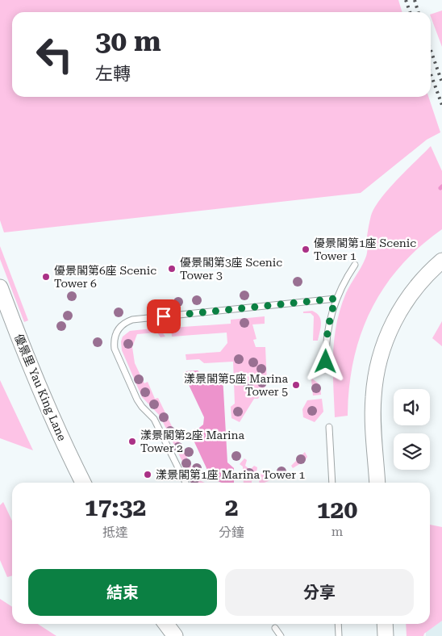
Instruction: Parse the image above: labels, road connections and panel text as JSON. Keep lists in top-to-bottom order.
{
  "streets": {
    "street": ["優景里 Yau King Lane"]
  },
  "places": [
    "優景閣第1座 Scenic Tower 1",
    "優景閣第3座 Scenic Tower 3",
    "優景閣第6座 Scenic Tower 6",
    "漾景閣第5座 Marina Tower 5",
    "漾景閣第2座 Marina Tower 2",
    "漾景閣第1座 Marina Tower 1"
  ],
  "page": {
    "turn": ["30 m", "左轉"],
    "eta": [
      "17:32",
      "抵達",
      "2",
      "分鐘",
      "120",
      "m"
    ],
    "buttons": ["結束", "分享"]
  }
}
